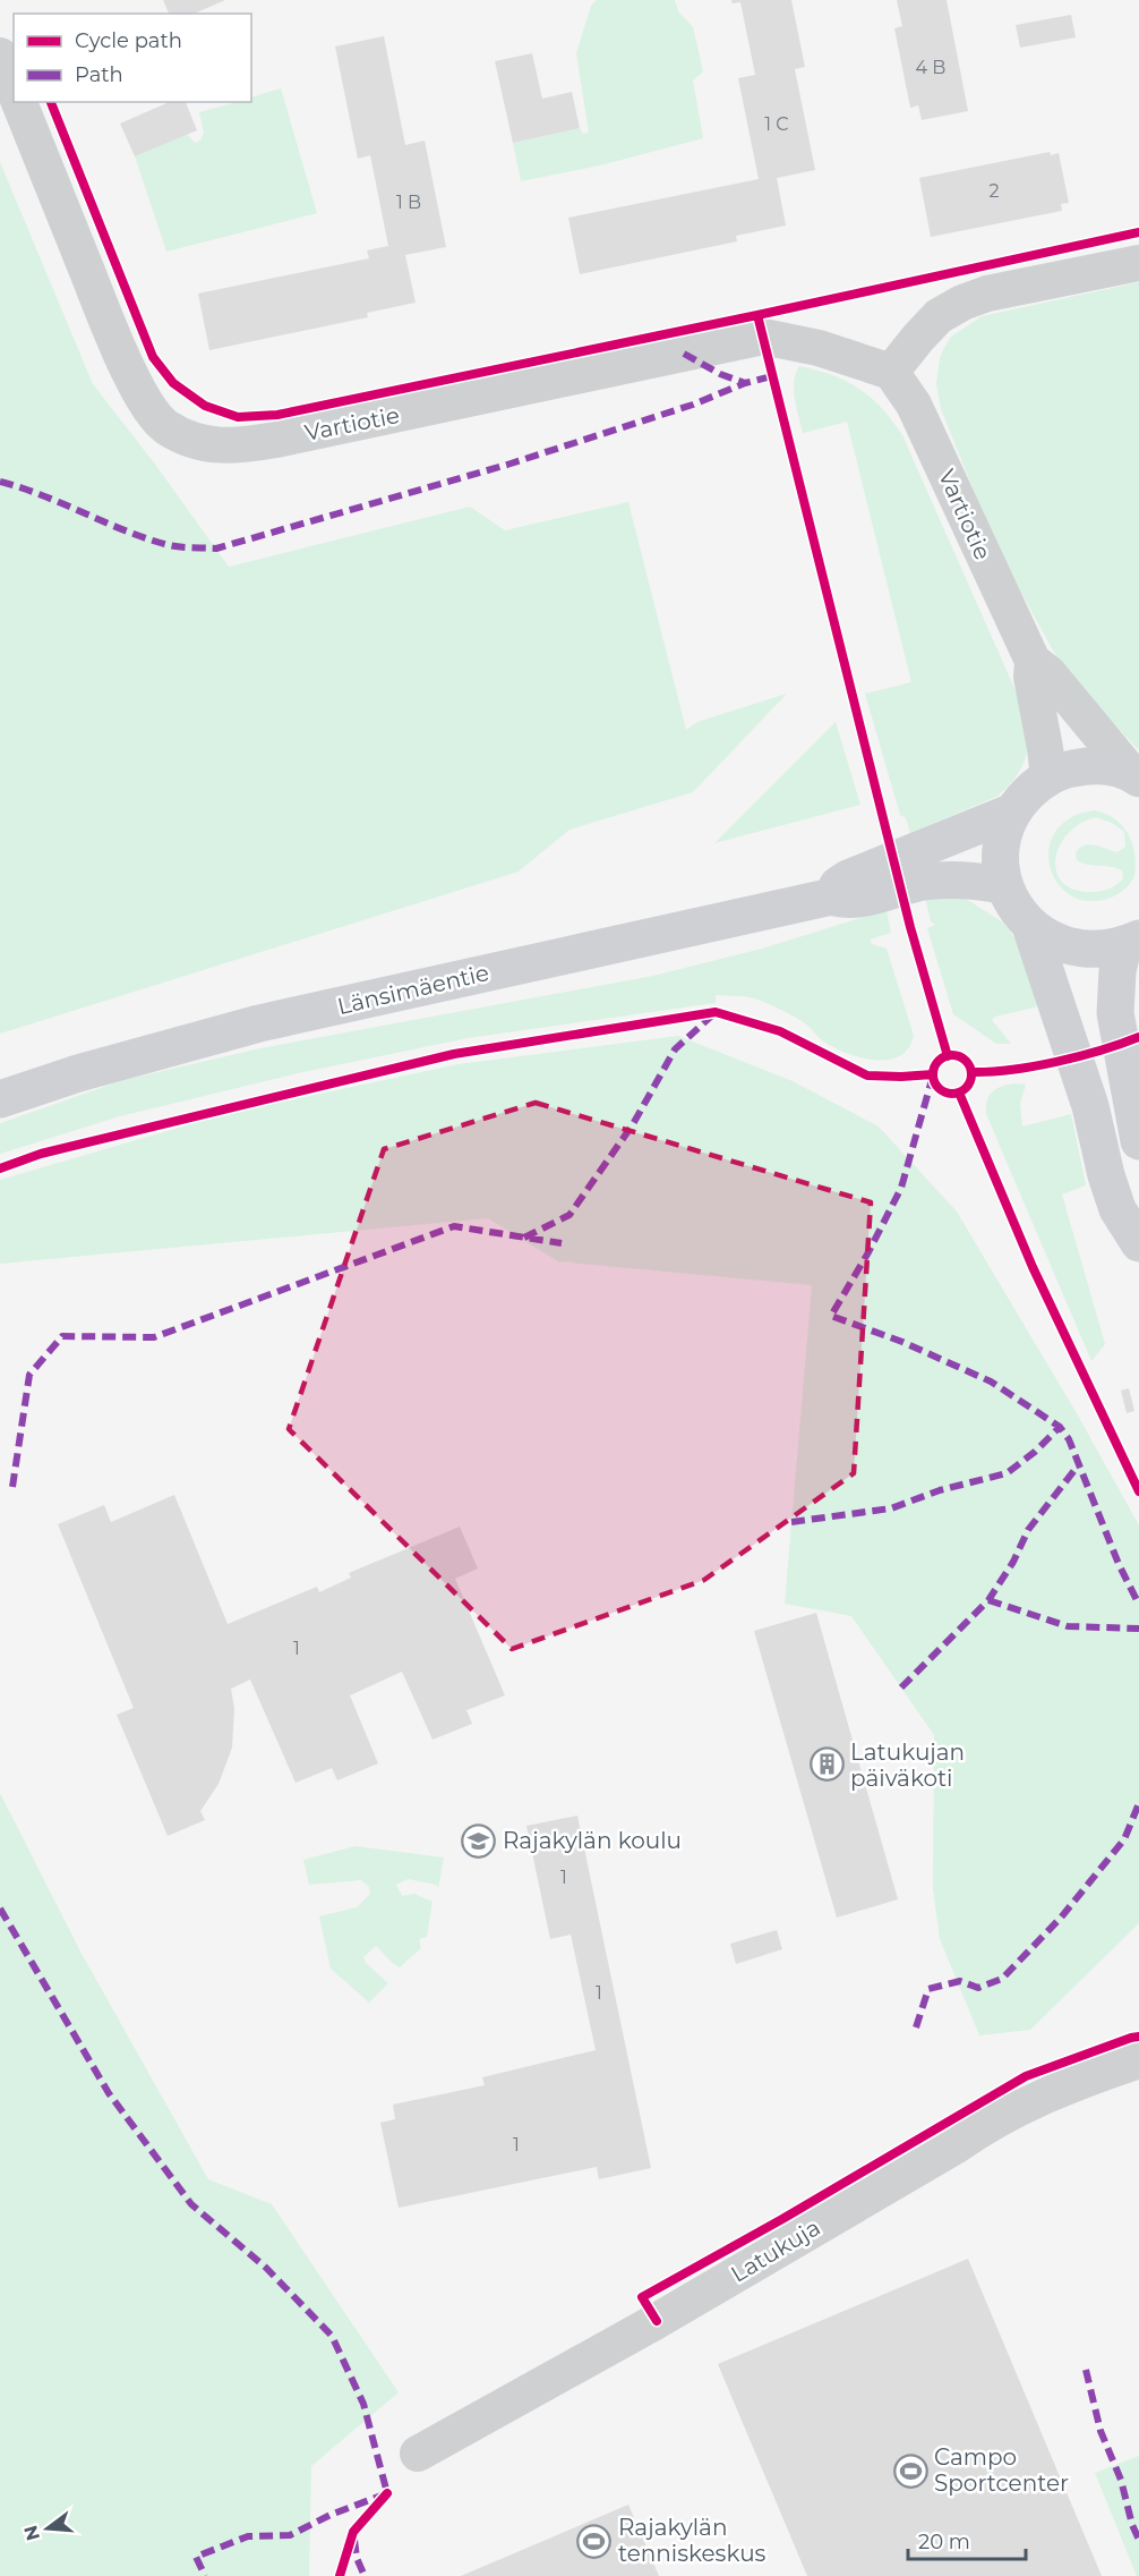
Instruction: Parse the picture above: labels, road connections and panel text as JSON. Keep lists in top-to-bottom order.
{
  "streets": {
    "main road": ["Länsimäentie"],
    "street": ["Vartiotie", "Latukuja"]
  },
  "places": {
    "building": ["Latukujan päiväkoti"],
    "school or university": ["Rajakylän koulu"],
    "sports": ["Campo Sportcenter", "Rajakylän tenniskeskus"]
  },
  "house_numbers": [
    "4 B",
    "1 C",
    "2",
    "1 B",
    "1",
    "1",
    "1",
    "1"
  ],
  "legend": ["Cycle path", "Path"],
  "scale_bar": "20 m",
  "north": "left"
}
